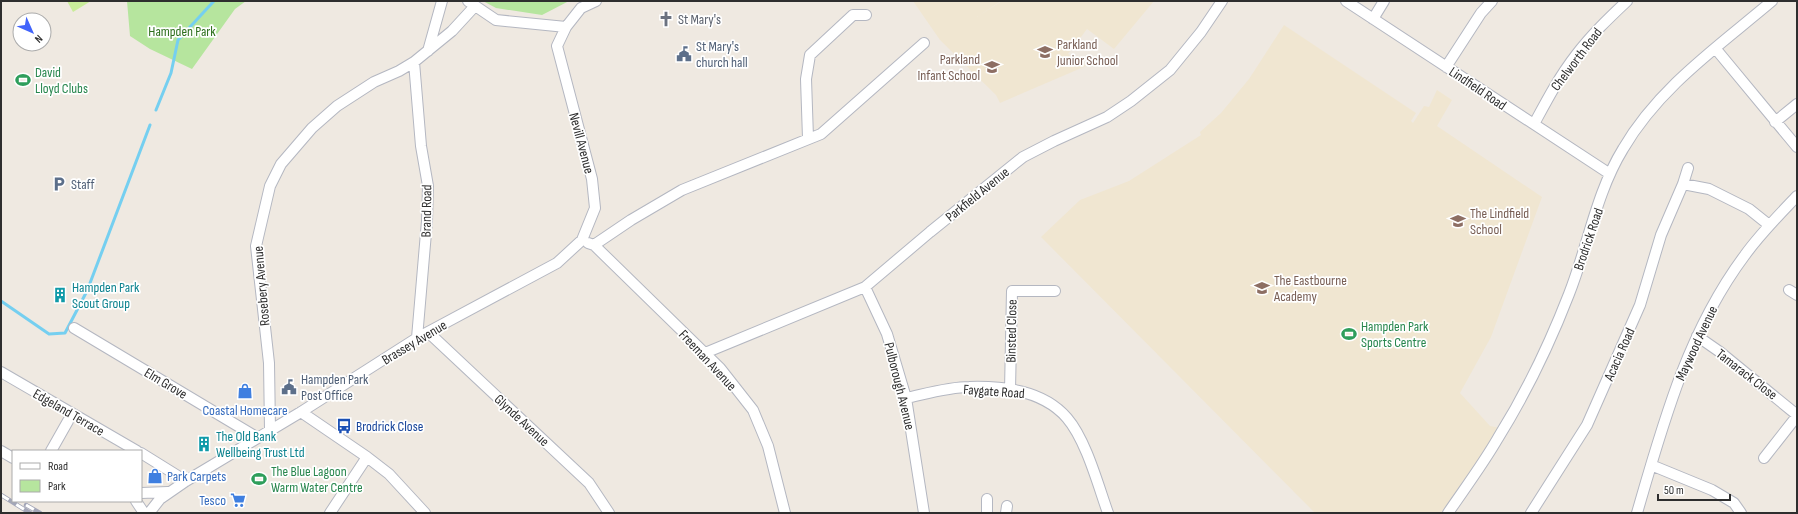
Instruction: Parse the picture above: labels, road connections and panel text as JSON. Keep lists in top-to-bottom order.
{
  "streets": {
    "street": [
      "Chelworth Road",
      "Lindfield Road",
      "Nevill Avenue",
      "Parkfield Avenue",
      "Brand Road",
      "Brodrick Road",
      "Rosebery Avenue",
      "Binsted Close",
      "Brassey Avenue",
      "Maywood Avenue",
      "Acacia Road",
      "Freeman Avenue",
      "Tamarack Close",
      "Elm Grove",
      "Pulborough Avenue",
      "Faygate Road",
      "Edgeland Terrace",
      "Glynde Avenue"
    ]
  },
  "crossings": [
    ["Chelworth Road", "Lindfield Road"],
    ["Lindfield Road", "Brodrick Road"],
    ["Nevill Avenue", "Brassey Avenue"],
    ["Nevill Avenue", "Freeman Avenue"],
    ["Parkfield Avenue", "Freeman Avenue"],
    ["Parkfield Avenue", "Pulborough Avenue"],
    ["Brand Road", "Rosebery Avenue"],
    ["Brand Road", "Brassey Avenue"],
    ["Rosebery Avenue", "Brassey Avenue"],
    ["Binsted Close", "Faygate Road"],
    ["Brassey Avenue", "Freeman Avenue"],
    ["Brassey Avenue", "Elm Grove"],
    ["Brassey Avenue", "Glynde Avenue"],
    ["Maywood Avenue", "Tamarack Close"],
    ["Pulborough Avenue", "Faygate Road"]
  ],
  "parks": ["Hampden Park"],
  "places": {
    "church": ["St Mary's"],
    "school or university": [
      "Parkland Junior School",
      "Parkland Infant School",
      "The Lindfield School",
      "The Eastbourne Academy"
    ],
    "public building": ["St Mary's church hall", "Hampden Park Post Office"],
    "sports": ["David Lloyd Clubs", "Hampden Park Sports Centre", "The Blue Lagoon Warm Water Centre"],
    "parking": ["Staff"],
    "building": ["Hampden Park Scout Group", "The Old Bank Wellbeing Trust Ltd"],
    "shop": ["Coastal Homecare", "Park Carpets"],
    "bus stop": ["Brodrick Close"],
    "supermarket": ["Tesco"]
  },
  "legend": ["Road", "Park"],
  "scale_bar": "50 m",
  "north": "bottom right"
}
